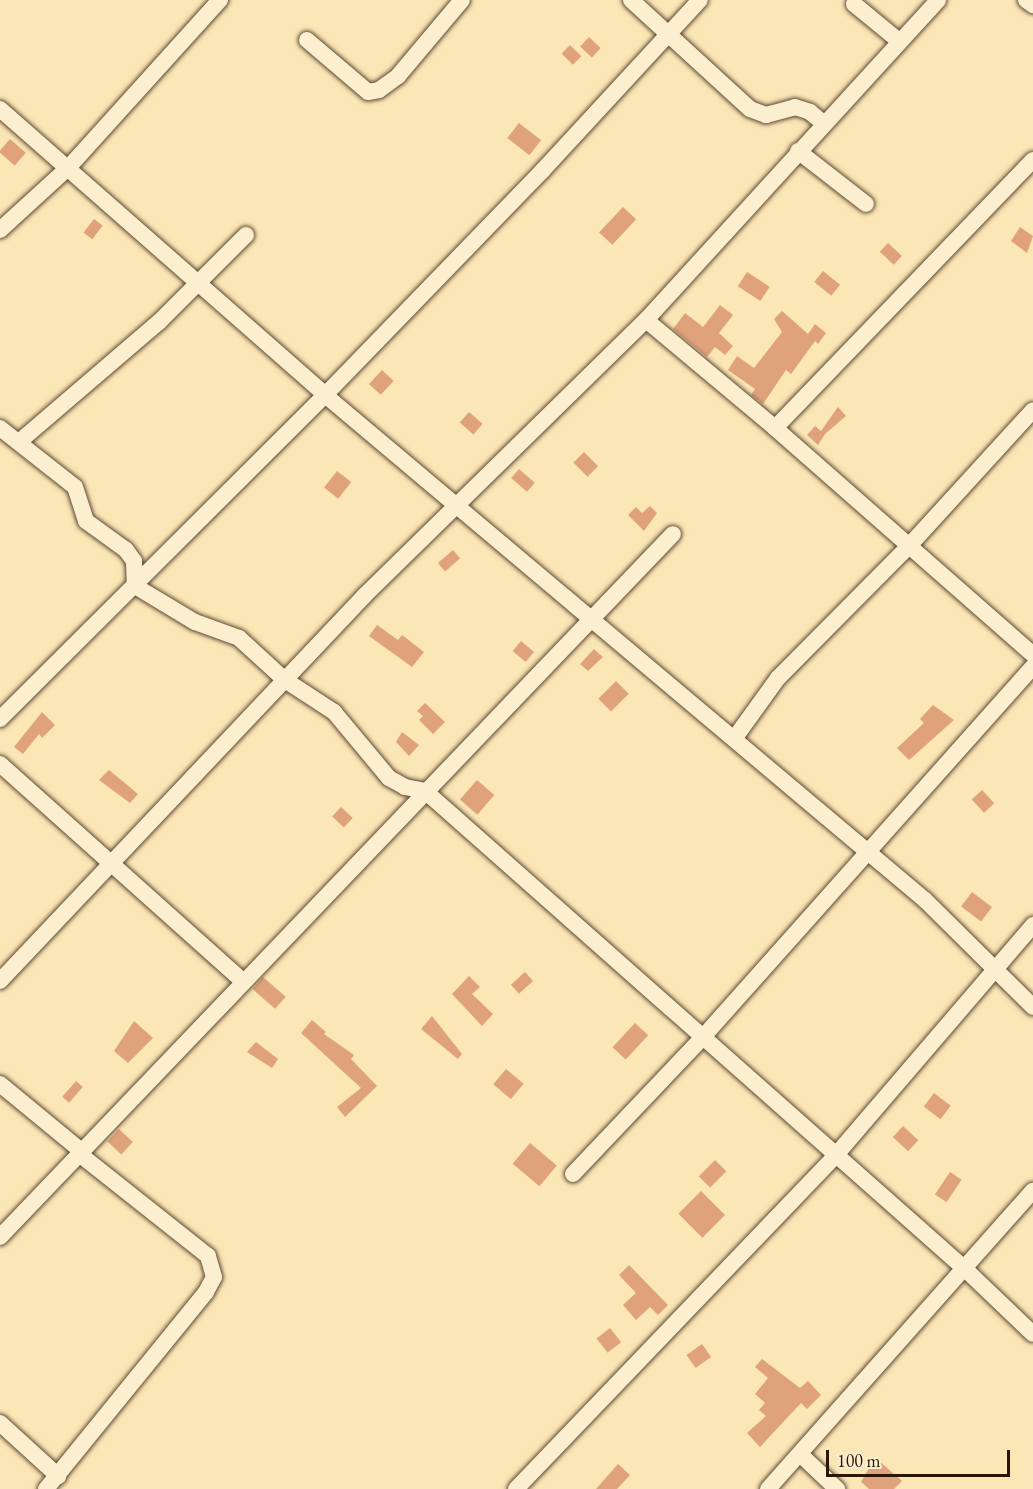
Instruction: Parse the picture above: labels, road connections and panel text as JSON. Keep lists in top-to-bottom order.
{
  "scale_bar": "100 m"
}
